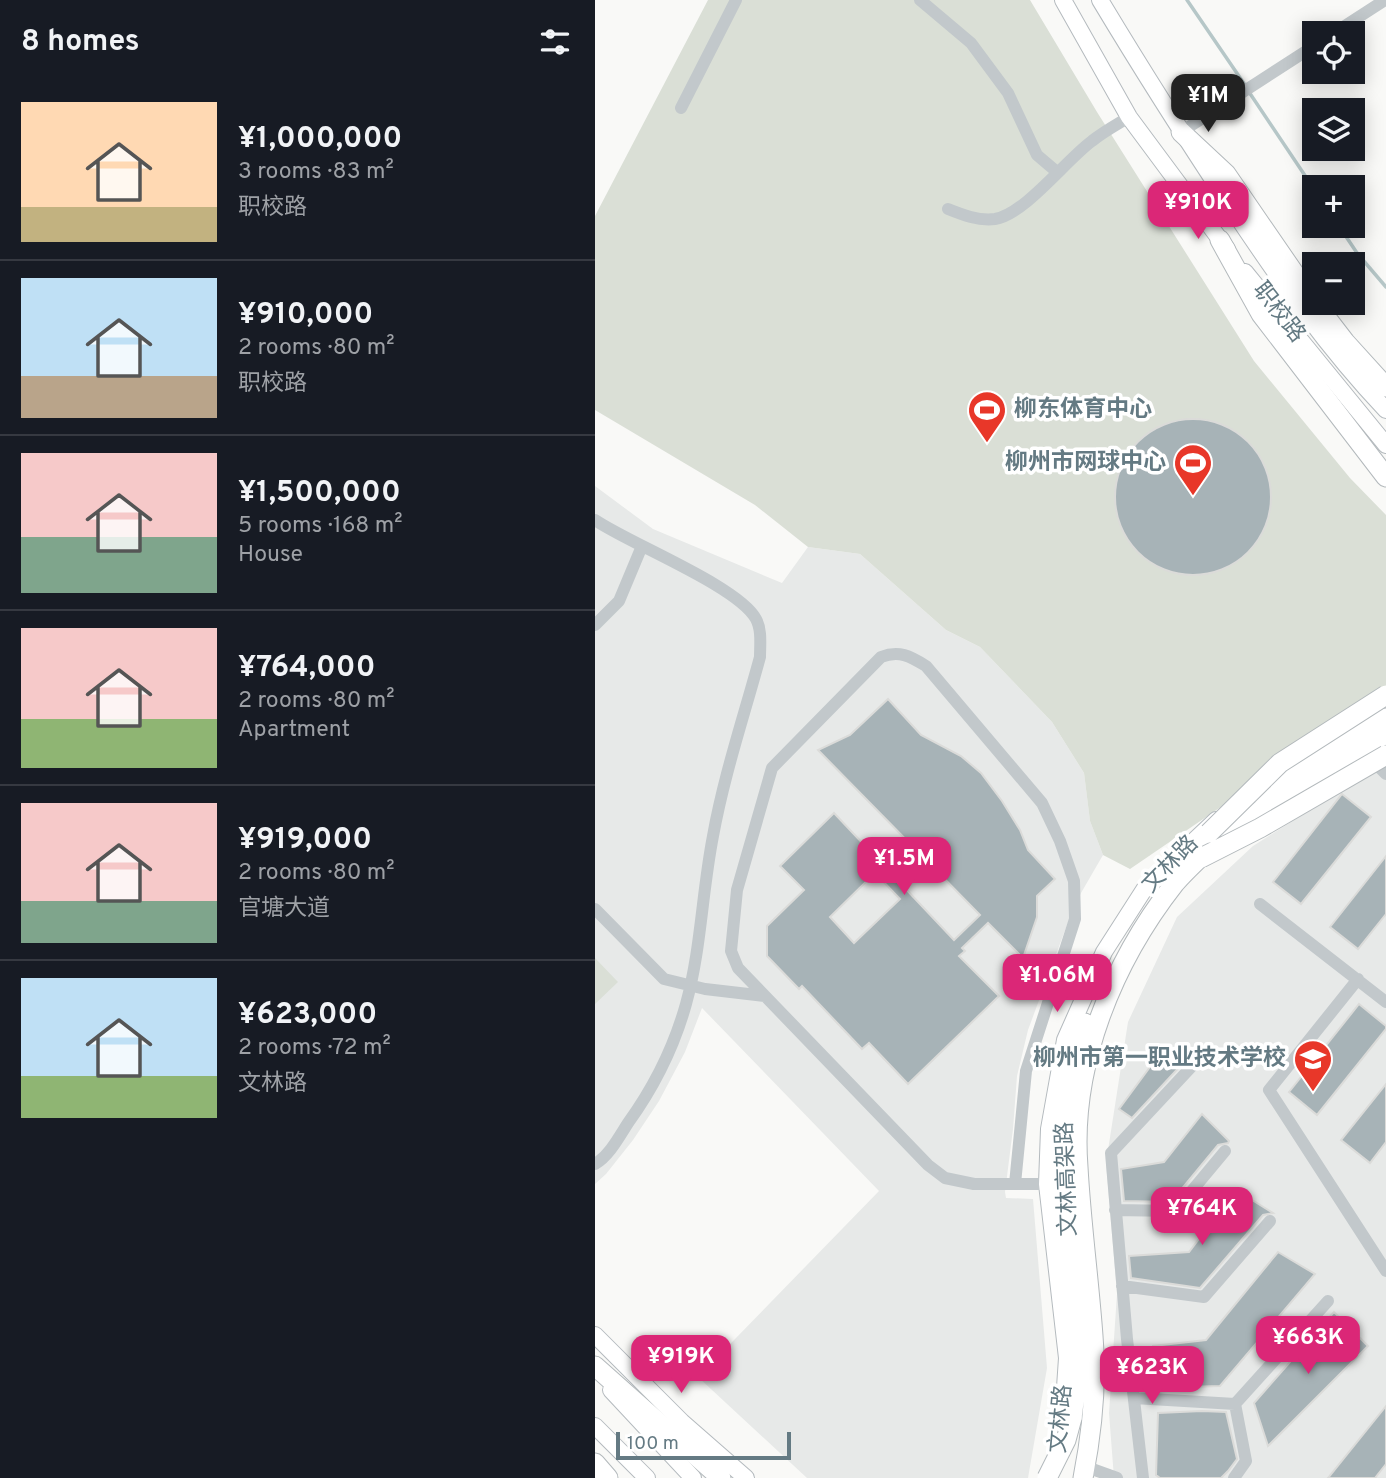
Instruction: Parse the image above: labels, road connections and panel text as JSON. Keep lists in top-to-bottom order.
{
  "streets": {
    "highway": ["文林高架路"],
    "main road": ["职校路", "文林路"]
  },
  "crossings": [
    ["文林路", "文林高架路"]
  ],
  "places": {
    "sports": ["柳东体育中心", "柳州市网球中心"],
    "school or university": ["柳州市第一职业技术学校"]
  },
  "scale_bar": "100 m",
  "page": {
    "heading": "8 homes",
    "map_buttons": ["+", "−"],
    "price": [
      "¥1M",
      "¥910K",
      "¥1.5M",
      "¥1.06M",
      "¥764K",
      "¥663K",
      "¥919K",
      "¥623K"
    ],
    "list": [
      {
        "name": "¥1,000,000",
        "note": "3 rooms · 83 m² · 职校路"
      },
      {
        "name": "¥910,000",
        "note": "2 rooms · 80 m² · 职校路"
      },
      {
        "name": "¥1,500,000",
        "note": "5 rooms · 168 m² · House"
      },
      {
        "name": "¥764,000",
        "note": "2 rooms · 80 m² · Apartment"
      },
      {
        "name": "¥919,000",
        "note": "2 rooms · 80 m² · 官塘大道"
      },
      {
        "name": "¥623,000",
        "note": "2 rooms · 72 m² · 文林路"
      }
    ],
    "scale": "100 m"
  }
}
